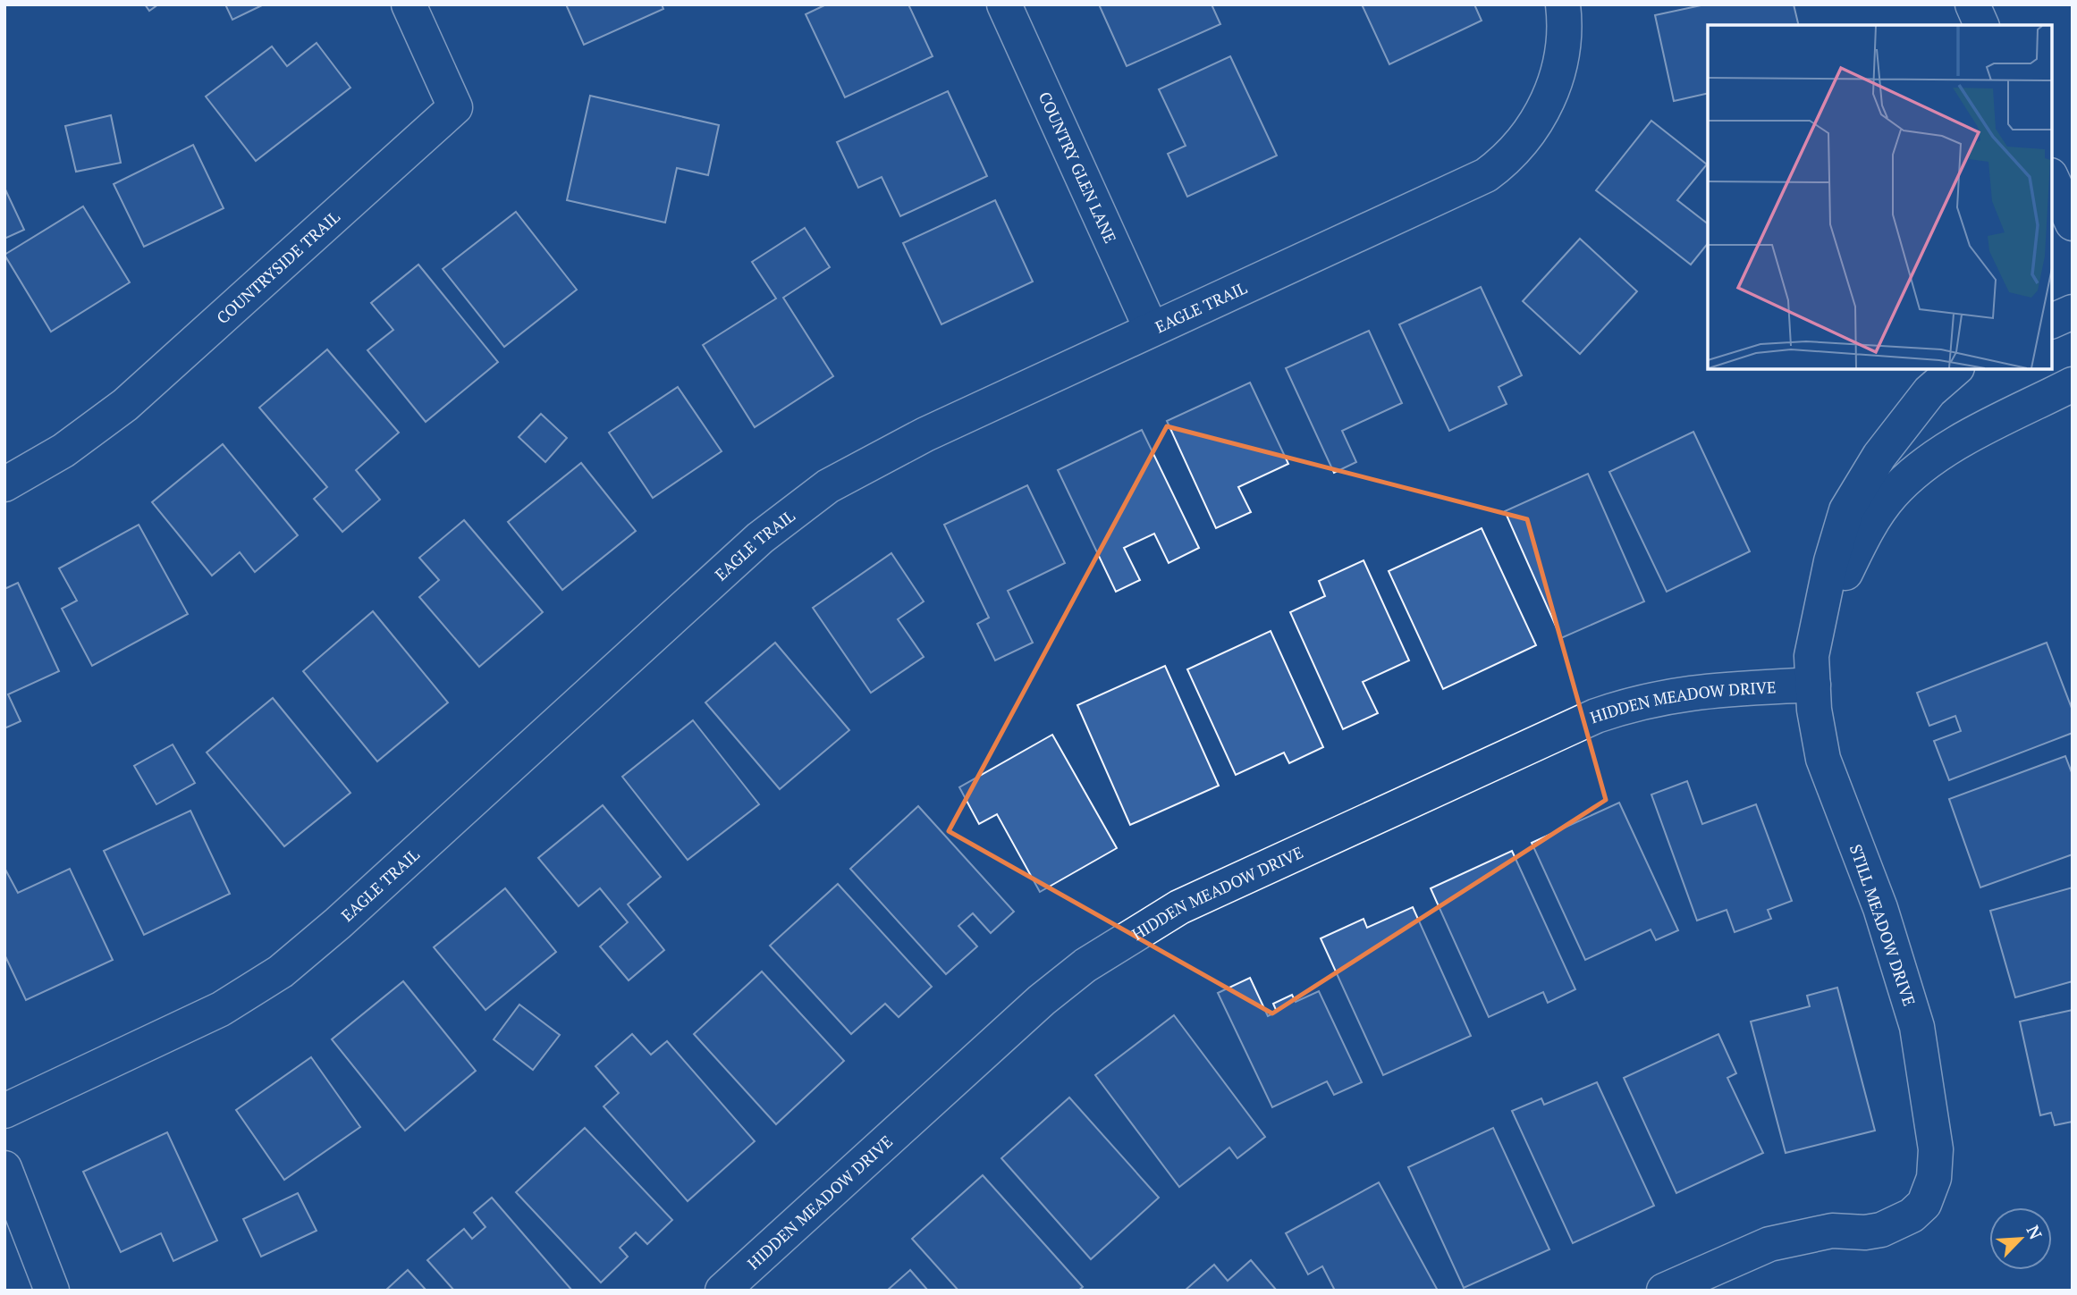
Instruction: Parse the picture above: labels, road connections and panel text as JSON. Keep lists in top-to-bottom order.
{
  "streets": {
    "street": [
      "COUNTRY GLEN LANE",
      "COUNTRYSIDE TRAIL",
      "EAGLE TRAIL",
      "HIDDEN MEADOW DRIVE",
      "STILL MEADOW DRIVE"
    ]
  },
  "crossings": [
    ["COUNTRY GLEN LANE", "EAGLE TRAIL"],
    ["HIDDEN MEADOW DRIVE", "STILL MEADOW DRIVE"]
  ],
  "north": "top right"
}
